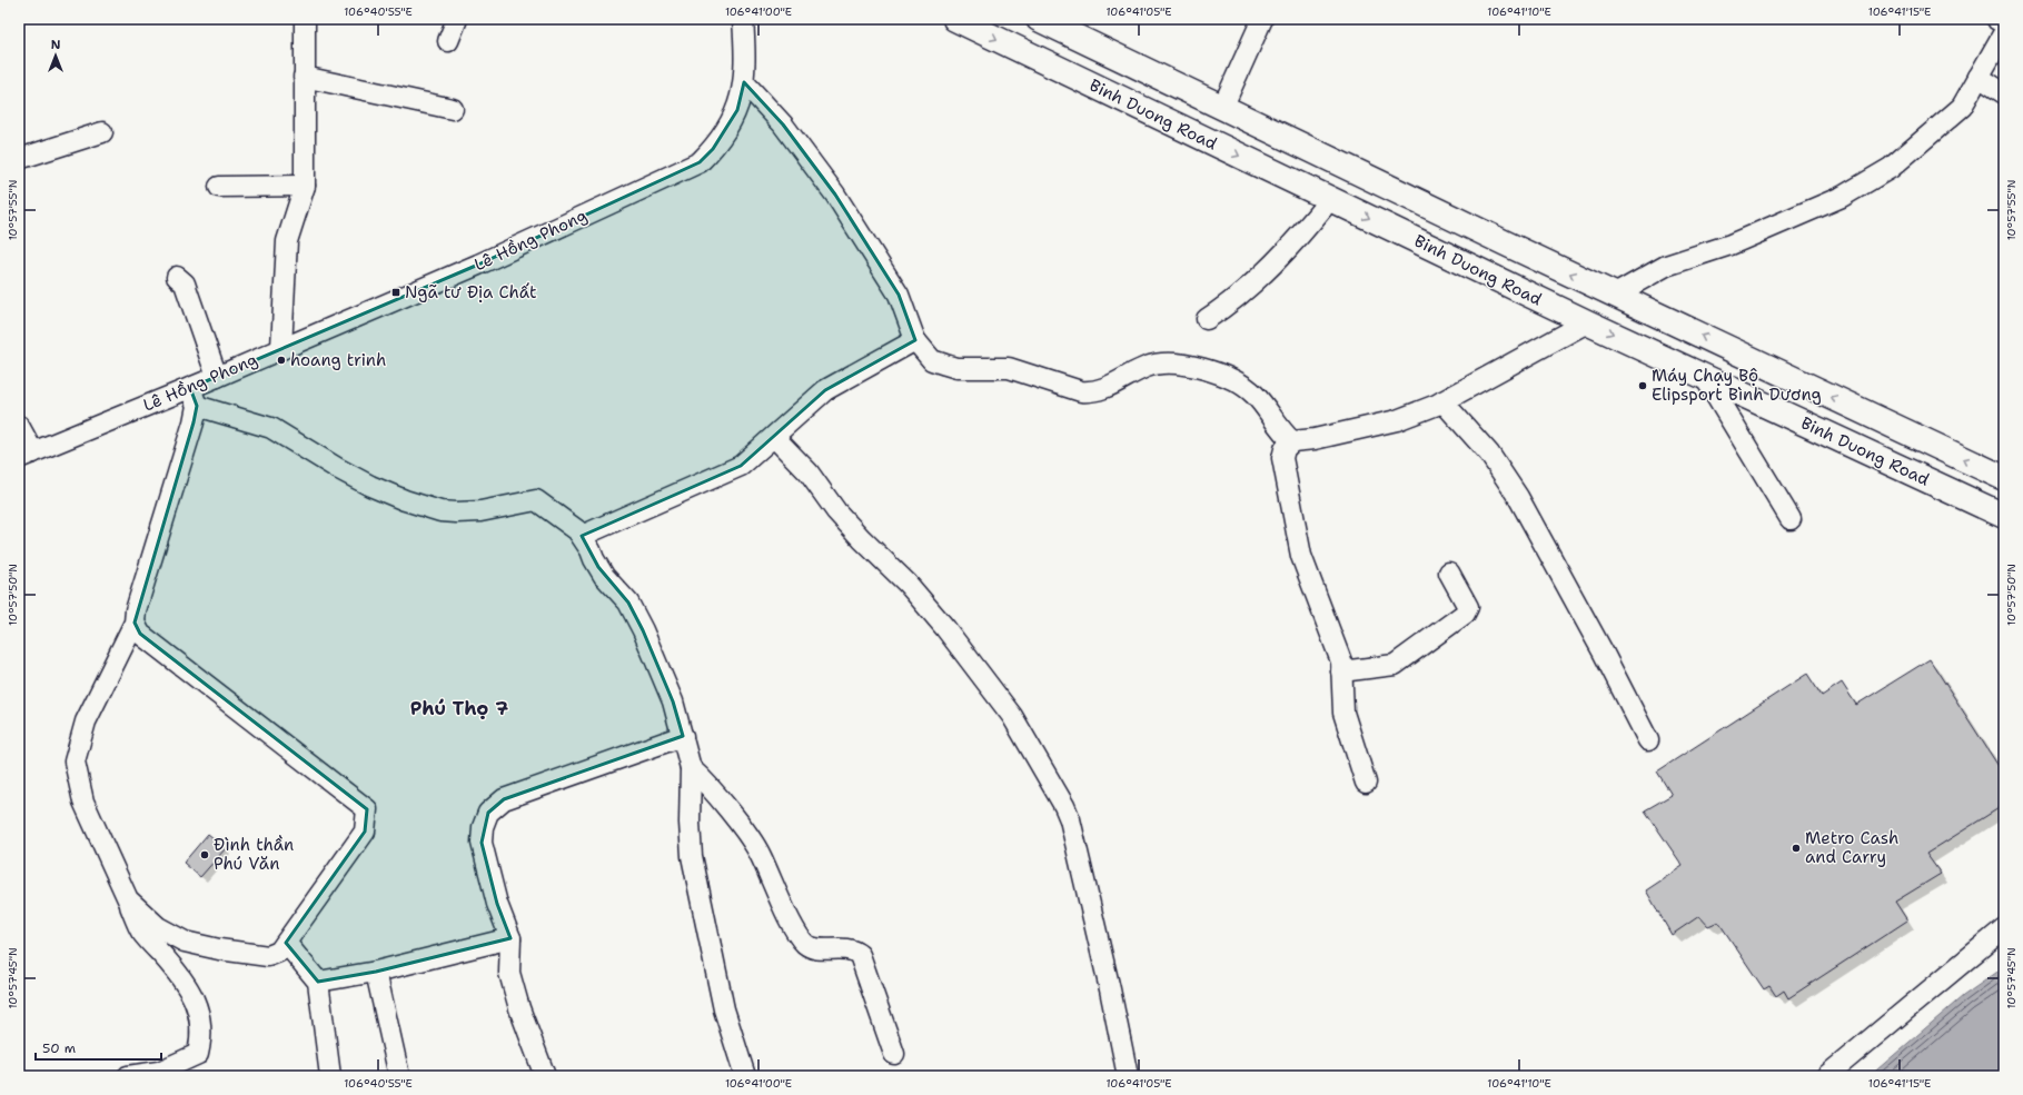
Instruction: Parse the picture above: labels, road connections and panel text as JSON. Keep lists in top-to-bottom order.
{
  "streets": {
    "highway": ["Binh Duong Road"],
    "street": ["Lê Hồng Phong"]
  },
  "districts": ["Phú Thọ 7"],
  "places": {
    "transit": ["Ngã tư Địa Chất"],
    "other": [
      "hoang trinh",
      "Máy Chạy Bộ Elipsport Bình Dương",
      "Metro Cash and Carry",
      "Đình thần Phú Văn"
    ]
  },
  "scale_bar": "50 m",
  "north": "top",
  "coordinates": [
    "106°40'55\"E",
    "106°41'00\"E",
    "106°41'05\"E",
    "106°41'10\"E",
    "106°41'15\"E",
    "10°57'55\"N",
    "10°57'50\"N",
    "10°57'45\"N"
  ]
}
